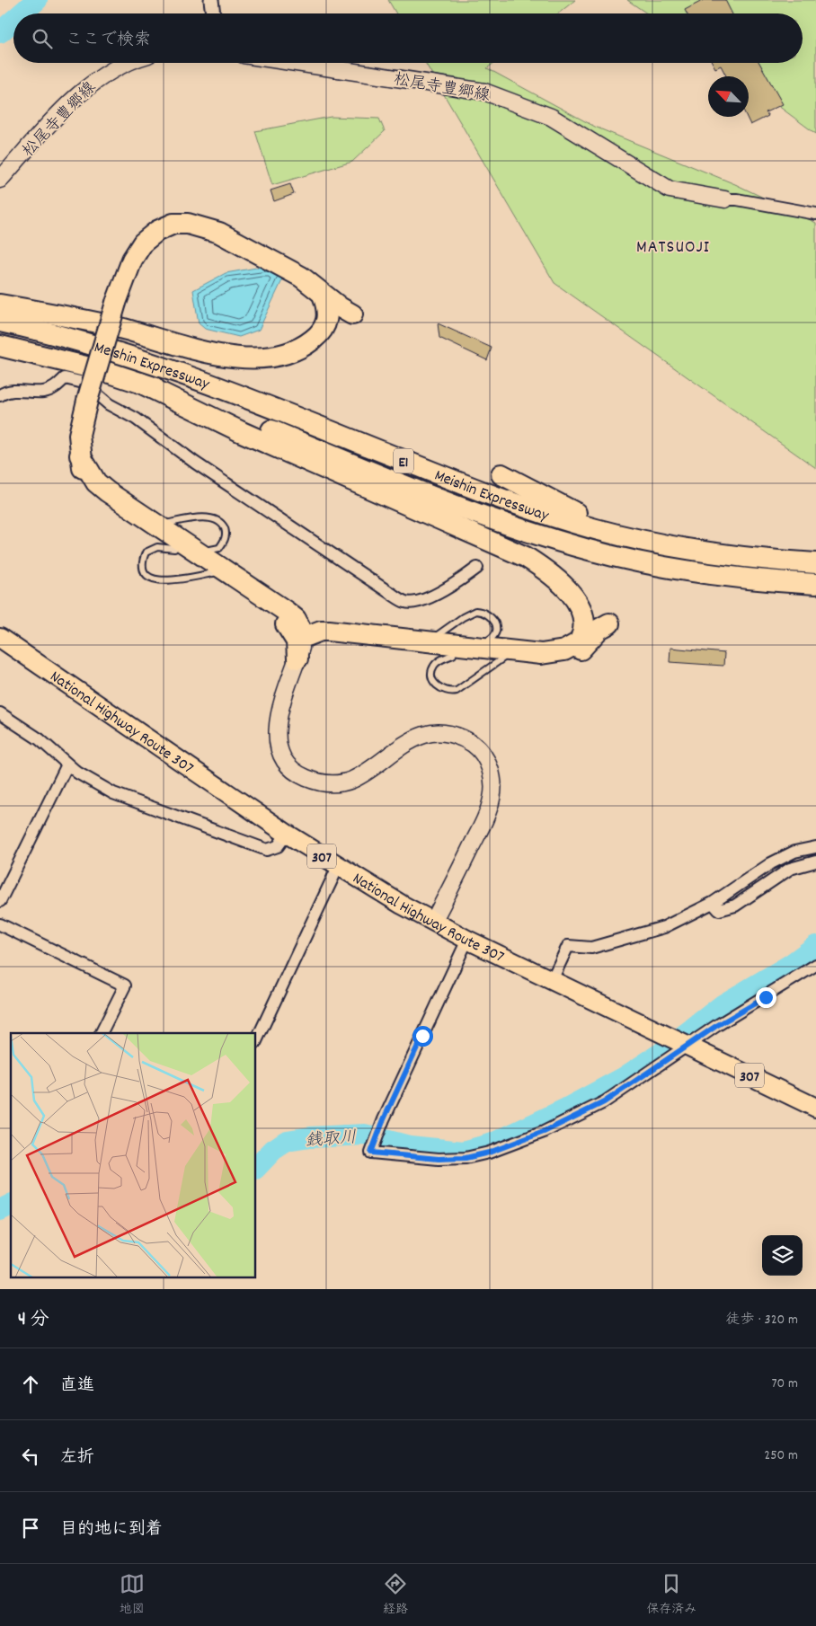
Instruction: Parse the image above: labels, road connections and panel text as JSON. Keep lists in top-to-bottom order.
{
  "streets": {
    "highway": [
      "Meishin Expressway",
      "E1",
      "National Highway Route 307",
      "307"
    ],
    "main road": ["松尾寺豊郷線"]
  },
  "districts": ["MATSUOJI"],
  "water": ["銭取川"],
  "north": "top left",
  "page": {
    "search": "ここで検索",
    "heading": ["4 分", "徒歩 · 320 m"],
    "list": [
      ["直進", "70 m"],
      ["左折", "250 m"],
      "目的地に到着"
    ],
    "nav": ["地図", "経路", "保存済み"]
  }
}
